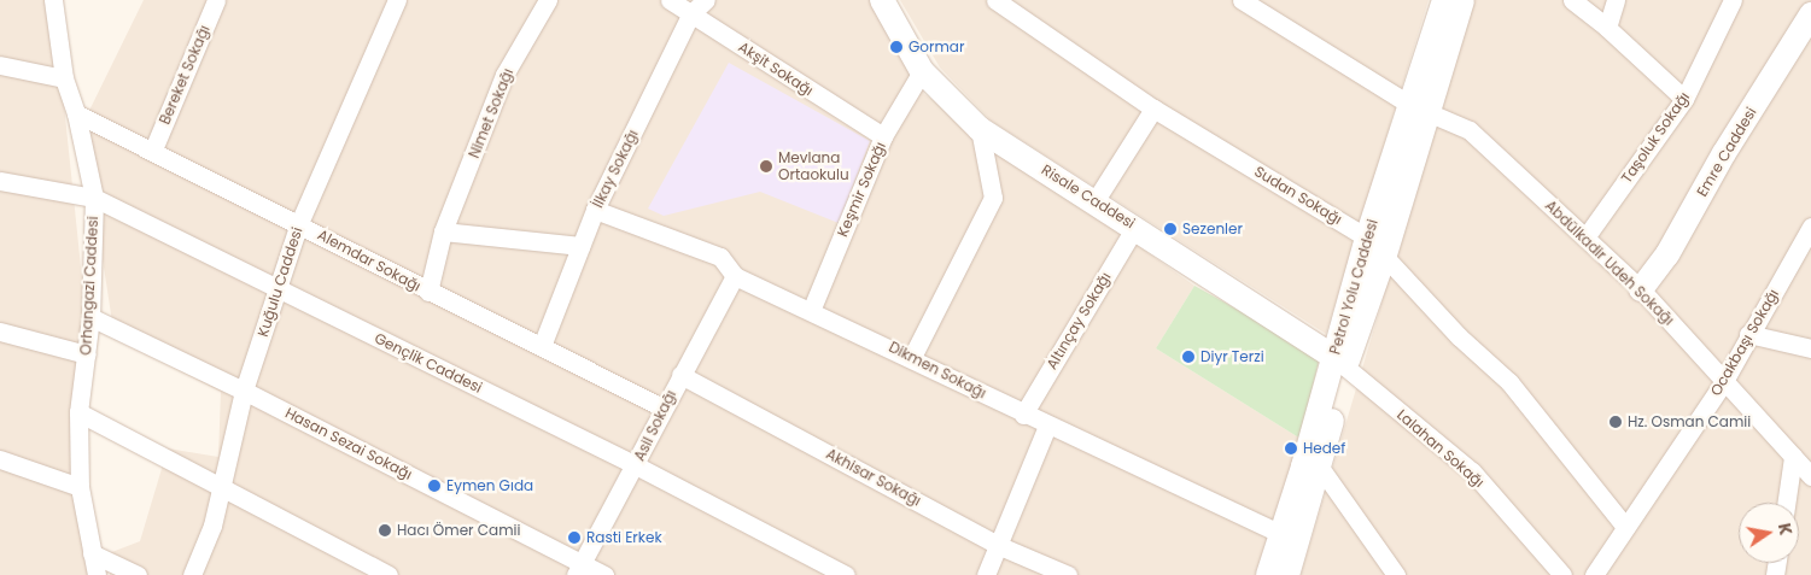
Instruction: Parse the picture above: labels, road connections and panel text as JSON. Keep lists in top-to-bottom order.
{
  "streets": {
    "main road": ["Emre Caddesi", "Risale Caddesi", "Petrol Yolu Caddesi"],
    "street": [
      "Akşit Sokağı",
      "Bereket Sokağı",
      "Nimet Sokağı",
      "Taşoluk Sokağı",
      "İlkay Sokağı",
      "Keşmir Sokağı",
      "Sudan Sokağı",
      "Alemdar Sokağı",
      "Abdülkadir Udeh Sokağı",
      "Kuğulu Caddesi",
      "Orhangazi Caddesi",
      "Altınçay Sokağı",
      "Ocakbaşı Sokağı",
      "Gençlik Caddesi",
      "Dikmen Sokağı",
      "Asil Sokağı",
      "Hasan Sezai Sokağı",
      "Lalahan Sokağı",
      "Akhisar Sokağı"
    ]
  },
  "crossings": [
    ["Akşit Sokağı", "İlkay Sokağı"],
    ["Akşit Sokağı", "Keşmir Sokağı"],
    ["Bereket Sokağı", "Alemdar Sokağı"],
    ["Nimet Sokağı", "Alemdar Sokağı"],
    ["Taşoluk Sokağı", "Abdülkadir Udeh Sokağı"],
    ["Emre Caddesi", "Abdülkadir Udeh Sokağı"],
    ["İlkay Sokağı", "Alemdar Sokağı"],
    ["İlkay Sokağı", "Dikmen Sokağı"],
    ["Keşmir Sokağı", "Risale Caddesi"],
    ["Keşmir Sokağı", "Dikmen Sokağı"],
    ["Sudan Sokağı", "Petrol Yolu Caddesi"],
    ["Sudan Sokağı", "Ocakbaşı Sokağı"],
    ["Risale Caddesi", "Petrol Yolu Caddesi"],
    ["Risale Caddesi", "Altınçay Sokağı"],
    ["Risale Caddesi", "Lalahan Sokağı"],
    ["Alemdar Sokağı", "Kuğulu Caddesi"],
    ["Alemdar Sokağı", "Orhangazi Caddesi"],
    ["Alemdar Sokağı", "Asil Sokağı"],
    ["Abdülkadir Udeh Sokağı", "Petrol Yolu Caddesi"],
    ["Abdülkadir Udeh Sokağı", "Ocakbaşı Sokağı"],
    ["Kuğulu Caddesi", "Gençlik Caddesi"],
    ["Kuğulu Caddesi", "Hasan Sezai Sokağı"],
    ["Orhangazi Caddesi", "Gençlik Caddesi"],
    ["Orhangazi Caddesi", "Hasan Sezai Sokağı"],
    ["Petrol Yolu Caddesi", "Dikmen Sokağı"],
    ["Petrol Yolu Caddesi", "Lalahan Sokağı"],
    ["Altınçay Sokağı", "Dikmen Sokağı"],
    ["Gençlik Caddesi", "Asil Sokağı"],
    ["Dikmen Sokağı", "Asil Sokağı"],
    ["Asil Sokağı", "Hasan Sezai Sokağı"],
    ["Asil Sokağı", "Akhisar Sokağı"]
  ],
  "places": [
    "Gormar",
    "Mevlana Ortaokulu",
    "Sezenler",
    "Diyr Terzi",
    "Hz. Osman Camii",
    "Hedef",
    "Eymen Gıda",
    "Hacı Ömer Camii",
    "Rasti Erkek"
  ],
  "north": "right"
}
